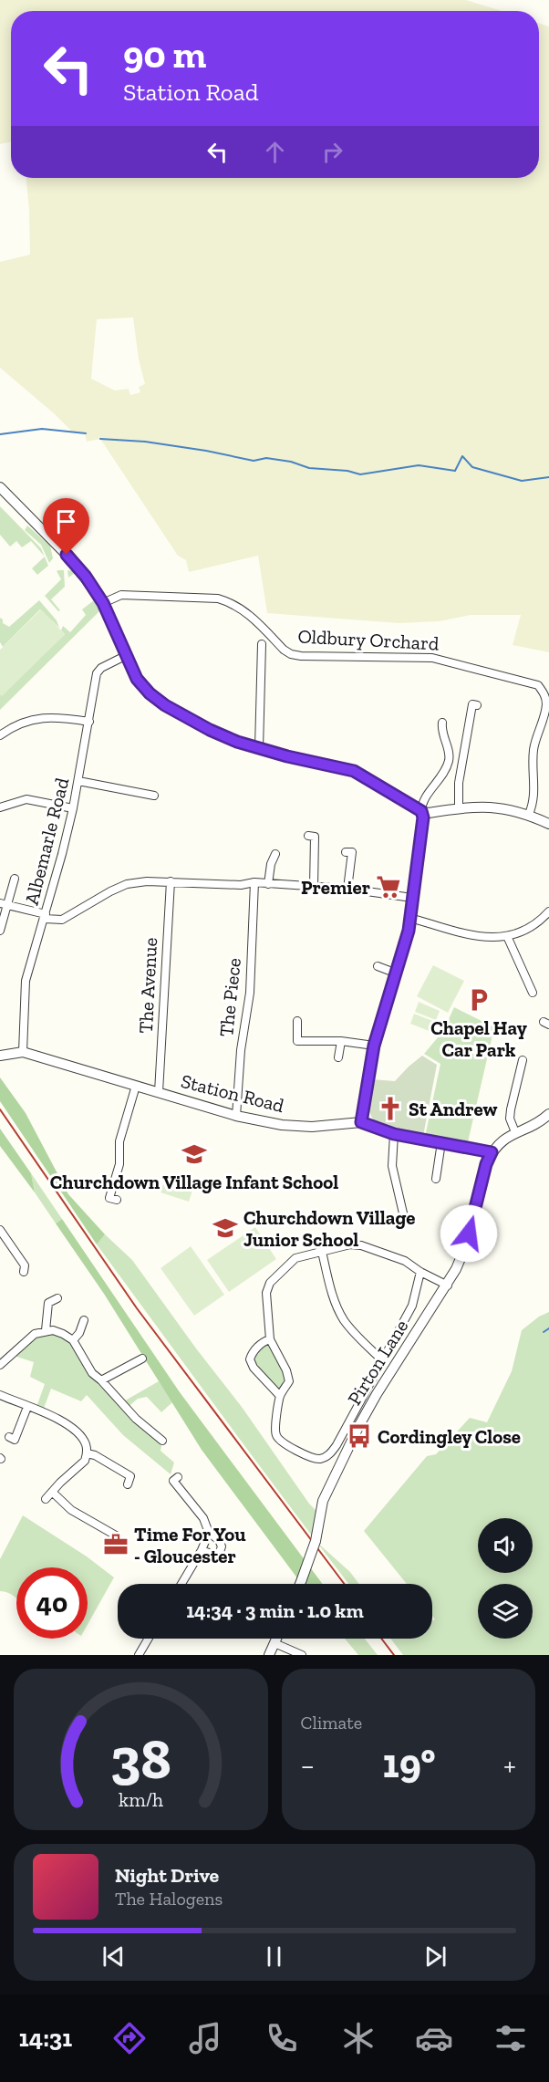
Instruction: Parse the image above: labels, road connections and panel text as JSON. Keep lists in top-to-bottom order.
{
  "streets": {
    "street": [
      "Oldbury Orchard",
      "Albemarle Road",
      "The Avenue",
      "The Piece",
      "Station Road",
      "Pirton Lane"
    ]
  },
  "crossings": [
    ["Albemarle Road", "Station Road"],
    ["The Avenue", "Station Road"],
    ["The Piece", "Station Road"],
    ["Station Road", "Pirton Lane"]
  ],
  "places": {
    "supermarket": ["Premier"],
    "parking": ["Chapel Hay Car Park"],
    "church": ["St Andrew"],
    "school or university": ["Churchdown Village Infant School", "Churchdown Village Junior School"],
    "bus stop": ["Cordingley Close"],
    "office": ["Time For You - Gloucester"]
  },
  "page": {
    "turn": ["90 m", "Station Road"],
    "limit": "40",
    "trip": "14:34 · 3 min · 1.0 km",
    "tile": "Climate",
    "heat": ["−", "19°", "+"],
    "song": ["Night Drive", "The Halogens"],
    "tabs": "14:31",
    "gauge": ["38", "km/h"]
  }
}
